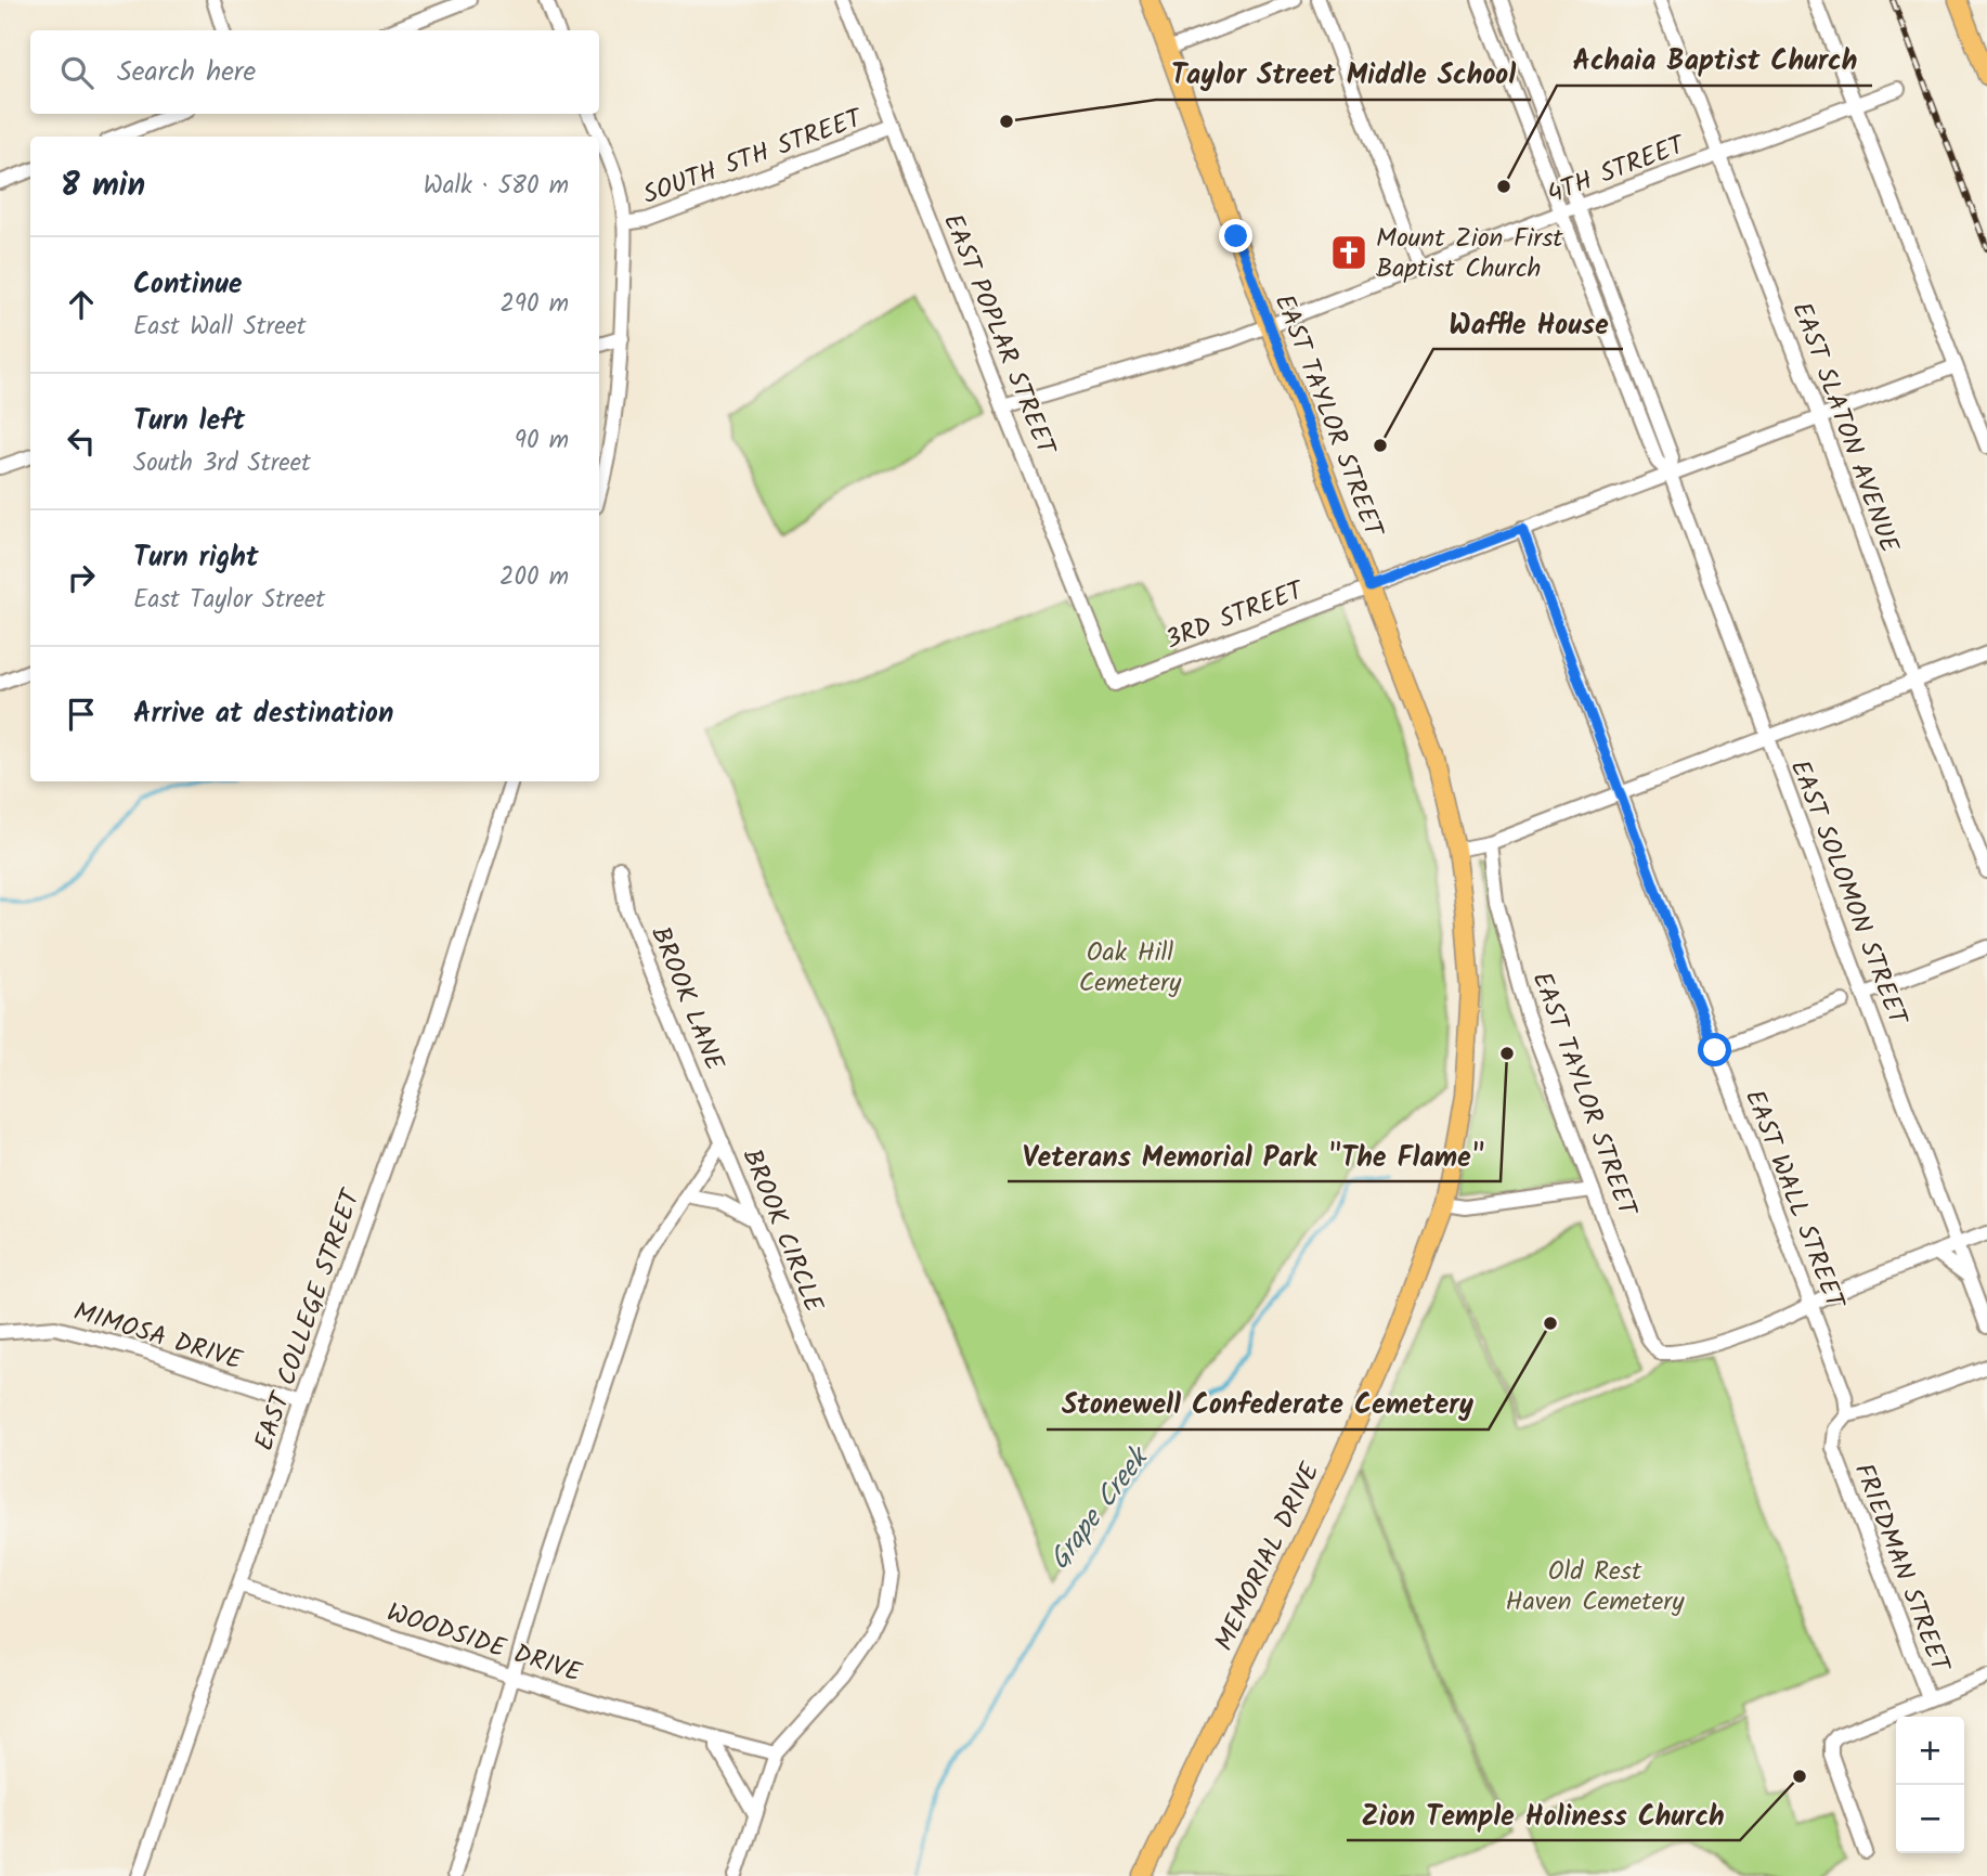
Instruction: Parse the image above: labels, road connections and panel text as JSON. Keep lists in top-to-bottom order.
{
  "streets": {
    "main road": ["EAST TAYLOR STREET", "MEMORIAL DRIVE"],
    "street": [
      "SOUTH 5TH STREET",
      "4TH STREET",
      "EAST POPLAR STREET",
      "EAST SLATON AVENUE",
      "3RD STREET",
      "EAST SOLOMON STREET",
      "BROOK LANE",
      "EAST WALL STREET",
      "BROOK CIRCLE",
      "EAST COLLEGE STREET",
      "MIMOSA DRIVE",
      "FRIEDMAN STREET",
      "WOODSIDE DRIVE"
    ]
  },
  "crossings": [
    ["SOUTH 5TH STREET", "EAST POPLAR STREET"],
    ["4TH STREET", "EAST POPLAR STREET"],
    ["4TH STREET", "EAST TAYLOR STREET"],
    ["4TH STREET", "EAST SLATON AVENUE"],
    ["4TH STREET", "EAST SOLOMON STREET"],
    ["EAST POPLAR STREET", "3RD STREET"],
    ["EAST TAYLOR STREET", "3RD STREET"],
    ["EAST TAYLOR STREET", "EAST WALL STREET"],
    ["EAST TAYLOR STREET", "MEMORIAL DRIVE"],
    ["EAST SLATON AVENUE", "3RD STREET"],
    ["3RD STREET", "EAST SOLOMON STREET"],
    ["3RD STREET", "EAST WALL STREET"],
    ["BROOK LANE", "BROOK CIRCLE"],
    ["EAST WALL STREET", "FRIEDMAN STREET"],
    ["BROOK CIRCLE", "WOODSIDE DRIVE"],
    ["EAST COLLEGE STREET", "MIMOSA DRIVE"],
    ["EAST COLLEGE STREET", "WOODSIDE DRIVE"]
  ],
  "water": ["Grape Creek"],
  "parks": ["Oak Hill Cemetery", "Old Rest Haven Cemetery"],
  "places": {
    "other": [
      "Taylor Street Middle School",
      "Achaia Baptist Church",
      "Waffle House",
      "Veterans Memorial Park \"The Flame\"",
      "Stonewell Confederate Cemetery",
      "Zion Temple Holiness Church"
    ],
    "church": ["Mount Zion First Baptist Church"]
  },
  "page": {
    "search": "Search here",
    "heading": ["8 min", "Walk · 580 m"],
    "list": [
      ["Continue", "East Wall Street", "290 m"],
      ["Turn left", "South 3rd Street", "90 m"],
      ["Turn right", "East Taylor Street", "200 m"],
      "Arrive at destination"
    ],
    "map_buttons": ["+", "−"]
  }
}
